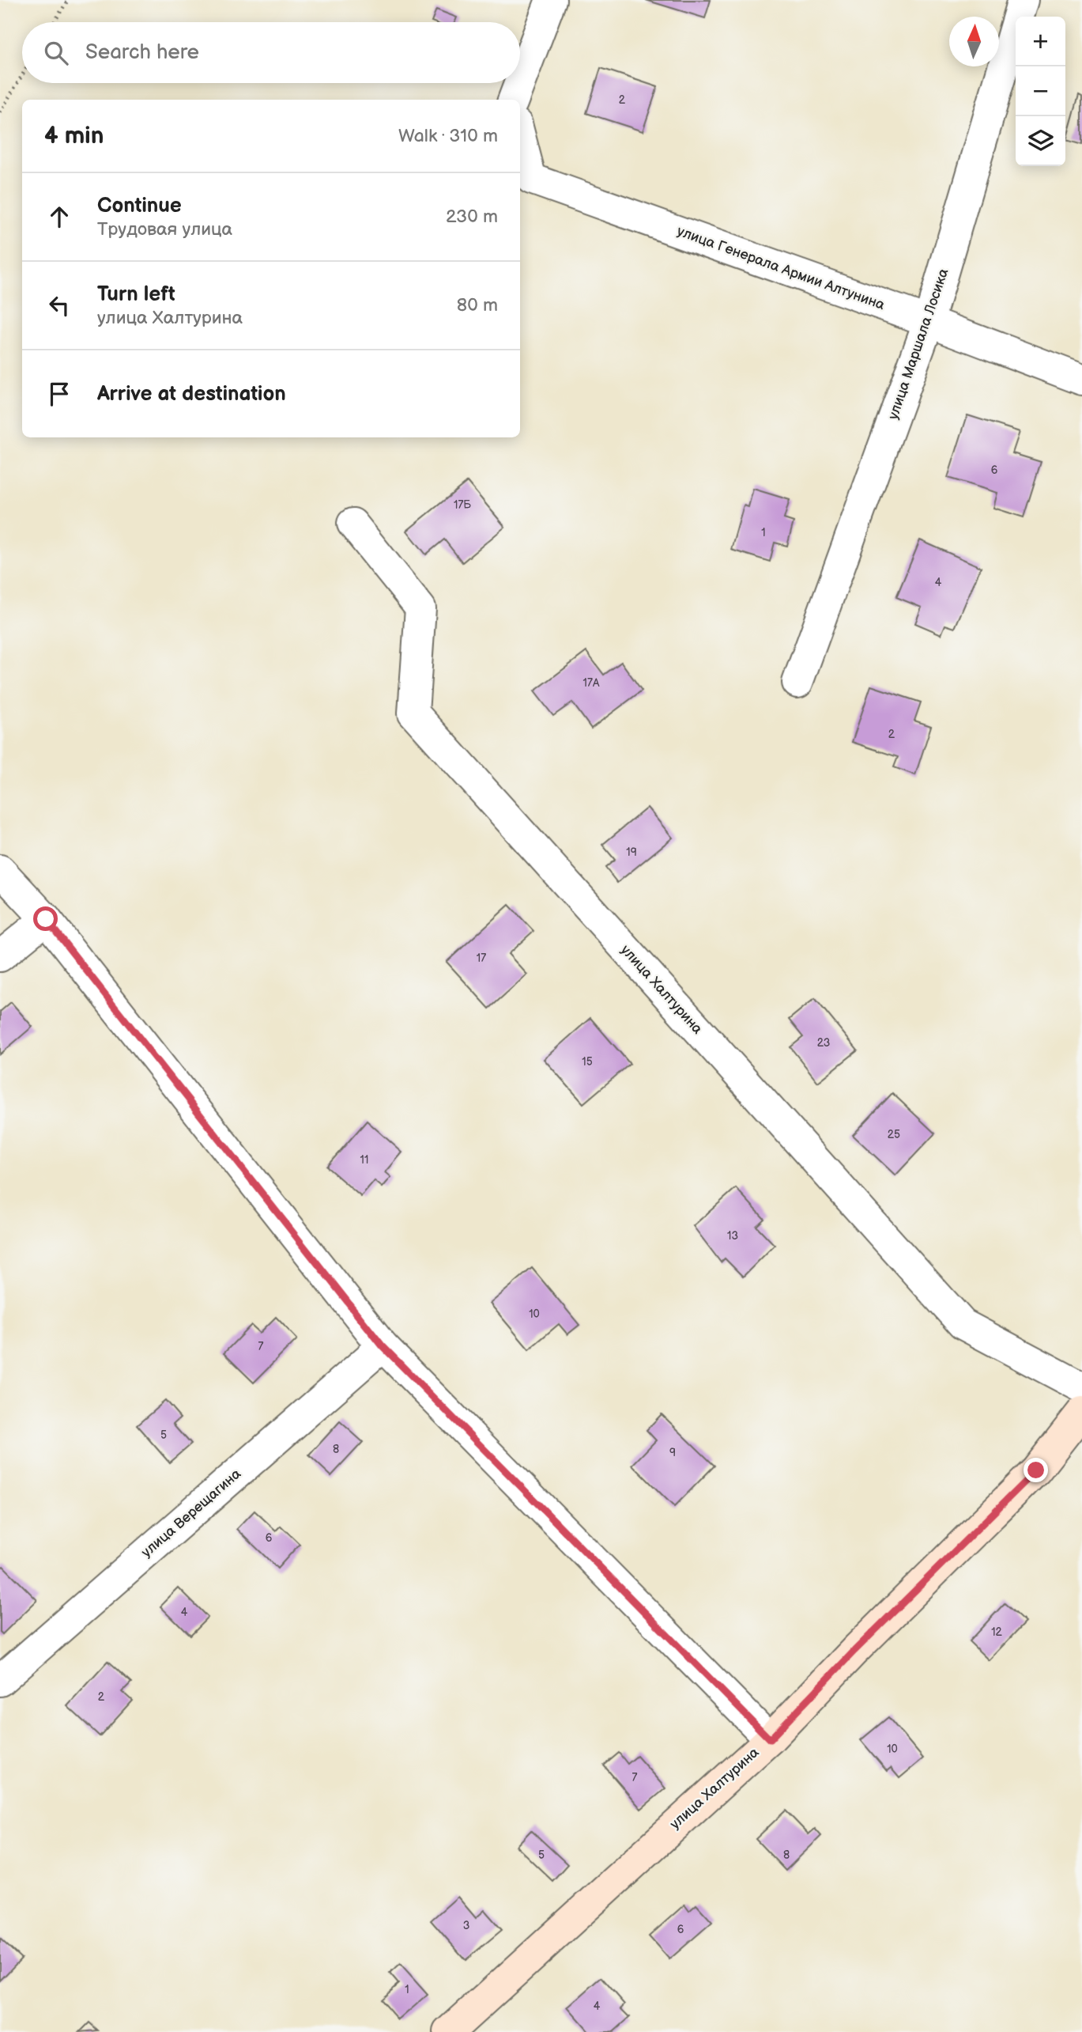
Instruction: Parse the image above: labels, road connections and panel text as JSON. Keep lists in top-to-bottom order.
{
  "streets": {
    "main road": ["улица Халтурина"],
    "street": ["улица Генерала Армии Алтунина", "улица Маршала Лосика", "улица Верещагина"]
  },
  "crossings": [
    ["улица Генерала Армии Алтунина", "улица Маршала Лосика"]
  ],
  "house_numbers": [
    "2",
    "6",
    "17Б",
    "1",
    "4",
    "17А",
    "2",
    "19",
    "17",
    "23",
    "15",
    "25",
    "11",
    "13",
    "10",
    "7",
    "5",
    "8",
    "9",
    "6",
    "4",
    "12",
    "2",
    "10",
    "7",
    "5",
    "8",
    "3",
    "6",
    "1",
    "4"
  ],
  "north": "top",
  "page": {
    "map_buttons": ["+", "−"],
    "search": "Search here",
    "heading": ["4 min", "Walk · 310 m"],
    "list": [
      ["Continue", "Трудовая улица", "230 m"],
      ["Turn left", "улица Халтурина", "80 m"],
      "Arrive at destination"
    ]
  }
}
